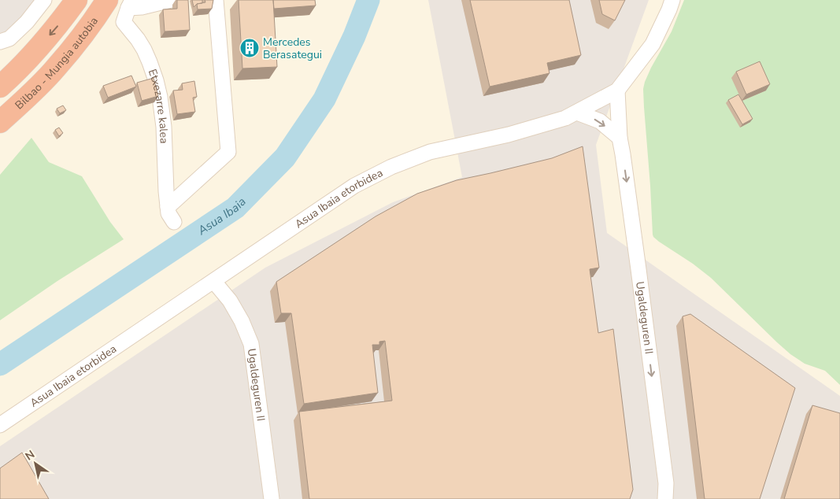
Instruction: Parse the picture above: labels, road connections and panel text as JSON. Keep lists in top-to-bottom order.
{
  "streets": {
    "highway": ["Bilbao - Mungia autobia"],
    "street": ["Etxezarre kalea", "Asua Ibaia etorbidea", "Ugaldeguren II"]
  },
  "crossings": [
    ["Asua Ibaia etorbidea", "Ugaldeguren II"]
  ],
  "one_way": ["Ugaldeguren II"],
  "water": ["Asua Ibaia"],
  "places": {
    "building": ["Mercedes Berasategui"]
  },
  "north": "top left"
}
